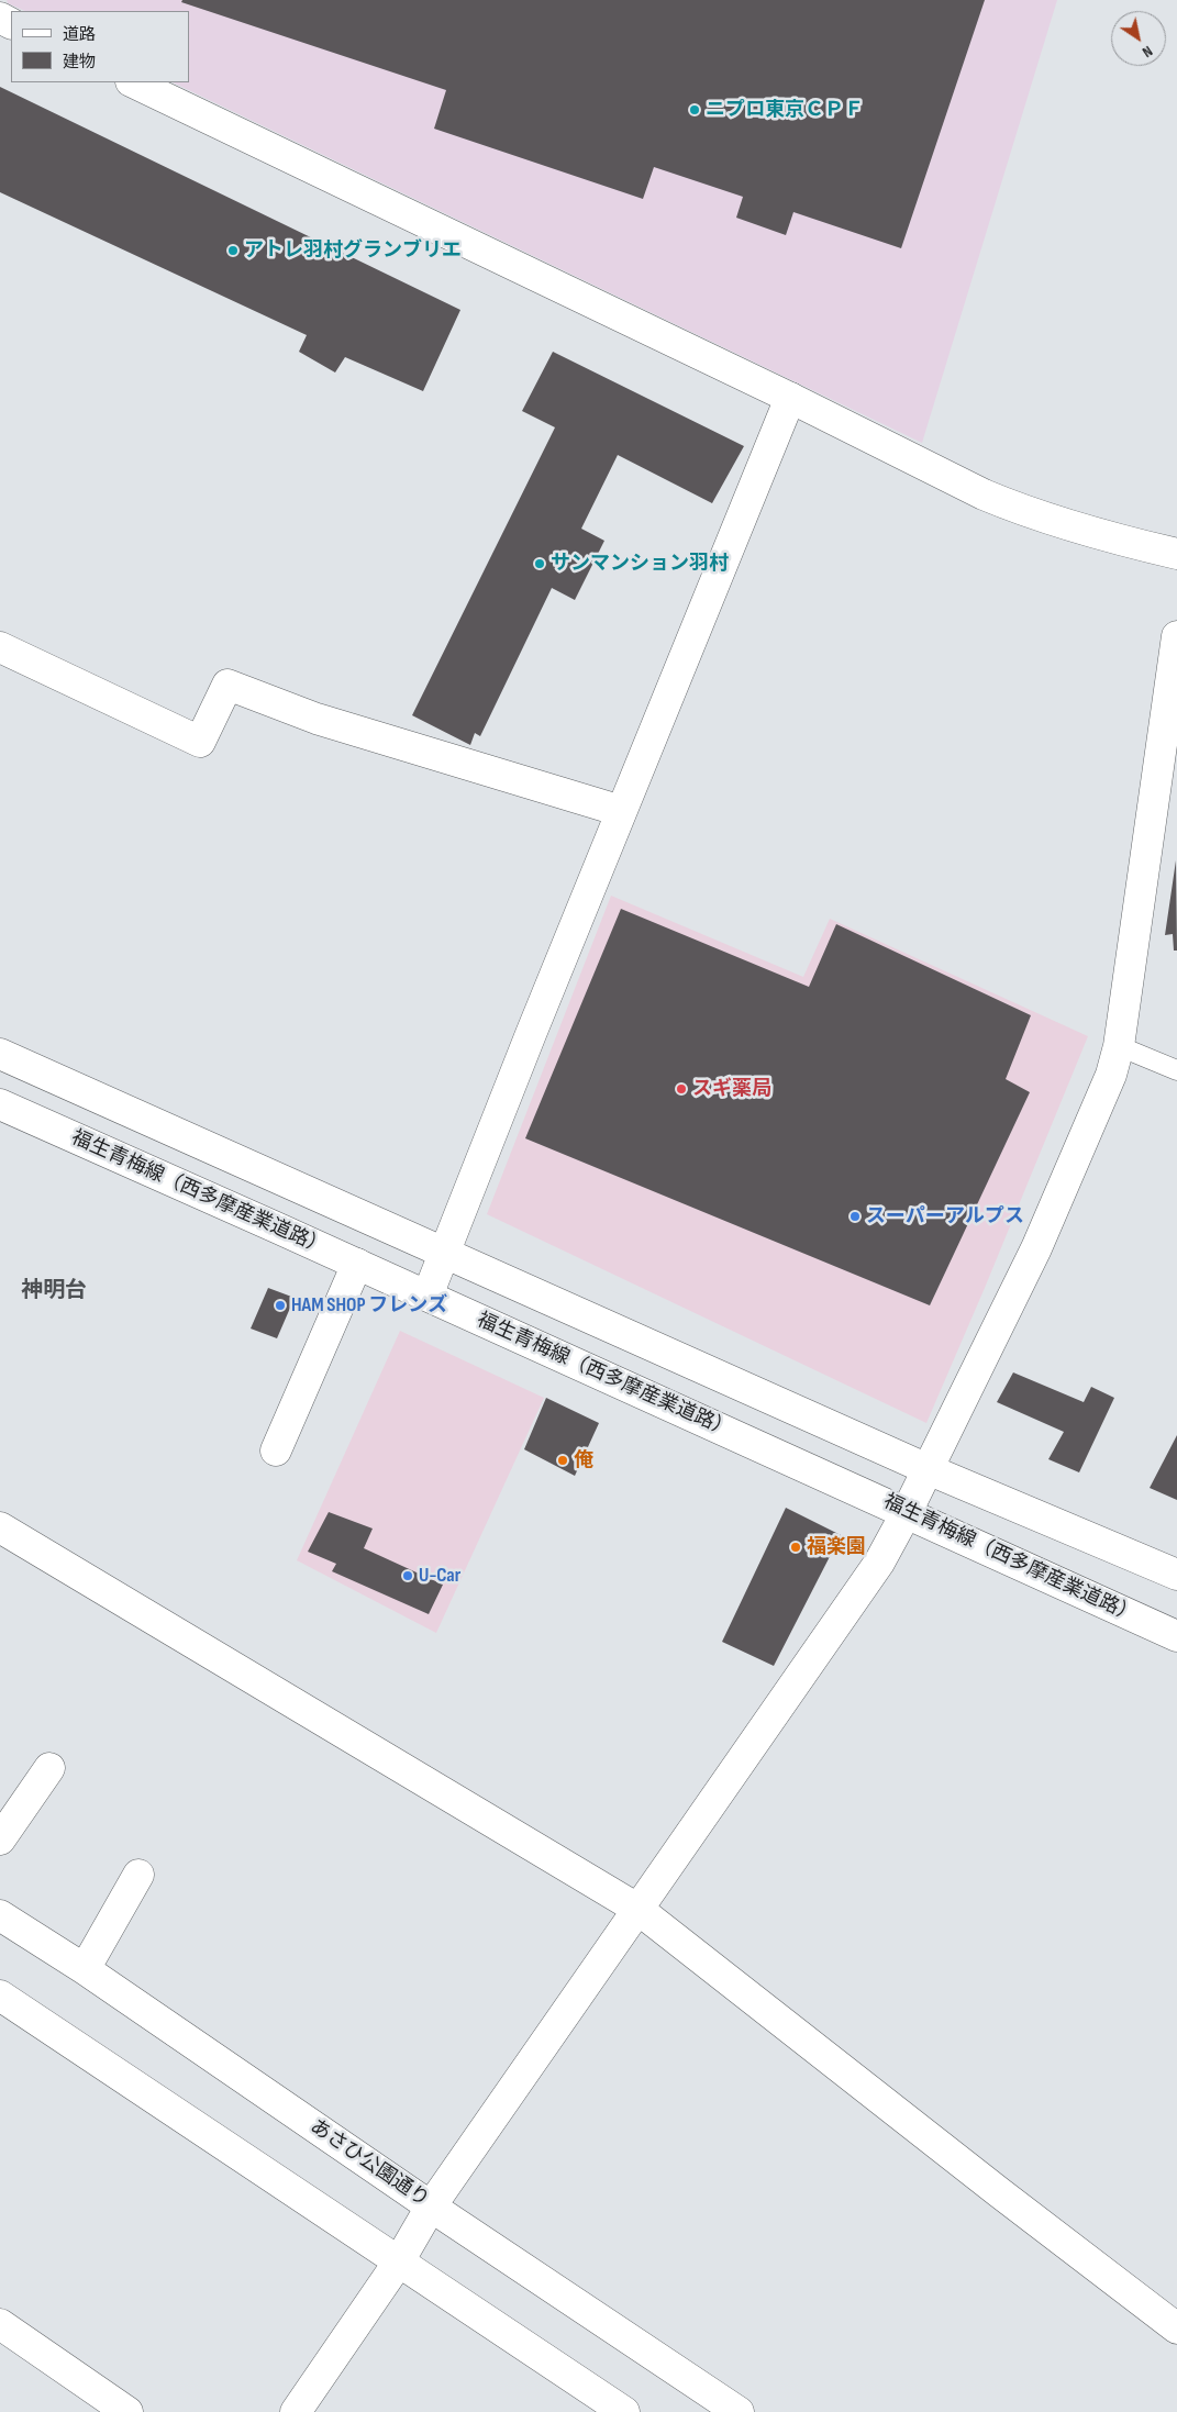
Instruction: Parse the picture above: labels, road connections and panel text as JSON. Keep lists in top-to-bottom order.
{
  "streets": {
    "street": ["福生青梅線（西多摩産業道路）", "あさひ公園通り"]
  },
  "districts": ["神明台"],
  "places": [
    "ニプロ東京ＣＰＦ",
    "アトレ羽村グランブリエ",
    "サンマンション羽村",
    "スギ薬局",
    "スーパーアルプス",
    "HAM SHOP フレンズ",
    "俺",
    "福楽園",
    "U-Car"
  ],
  "legend": ["道路", "建物"],
  "north": "bottom right"
}
